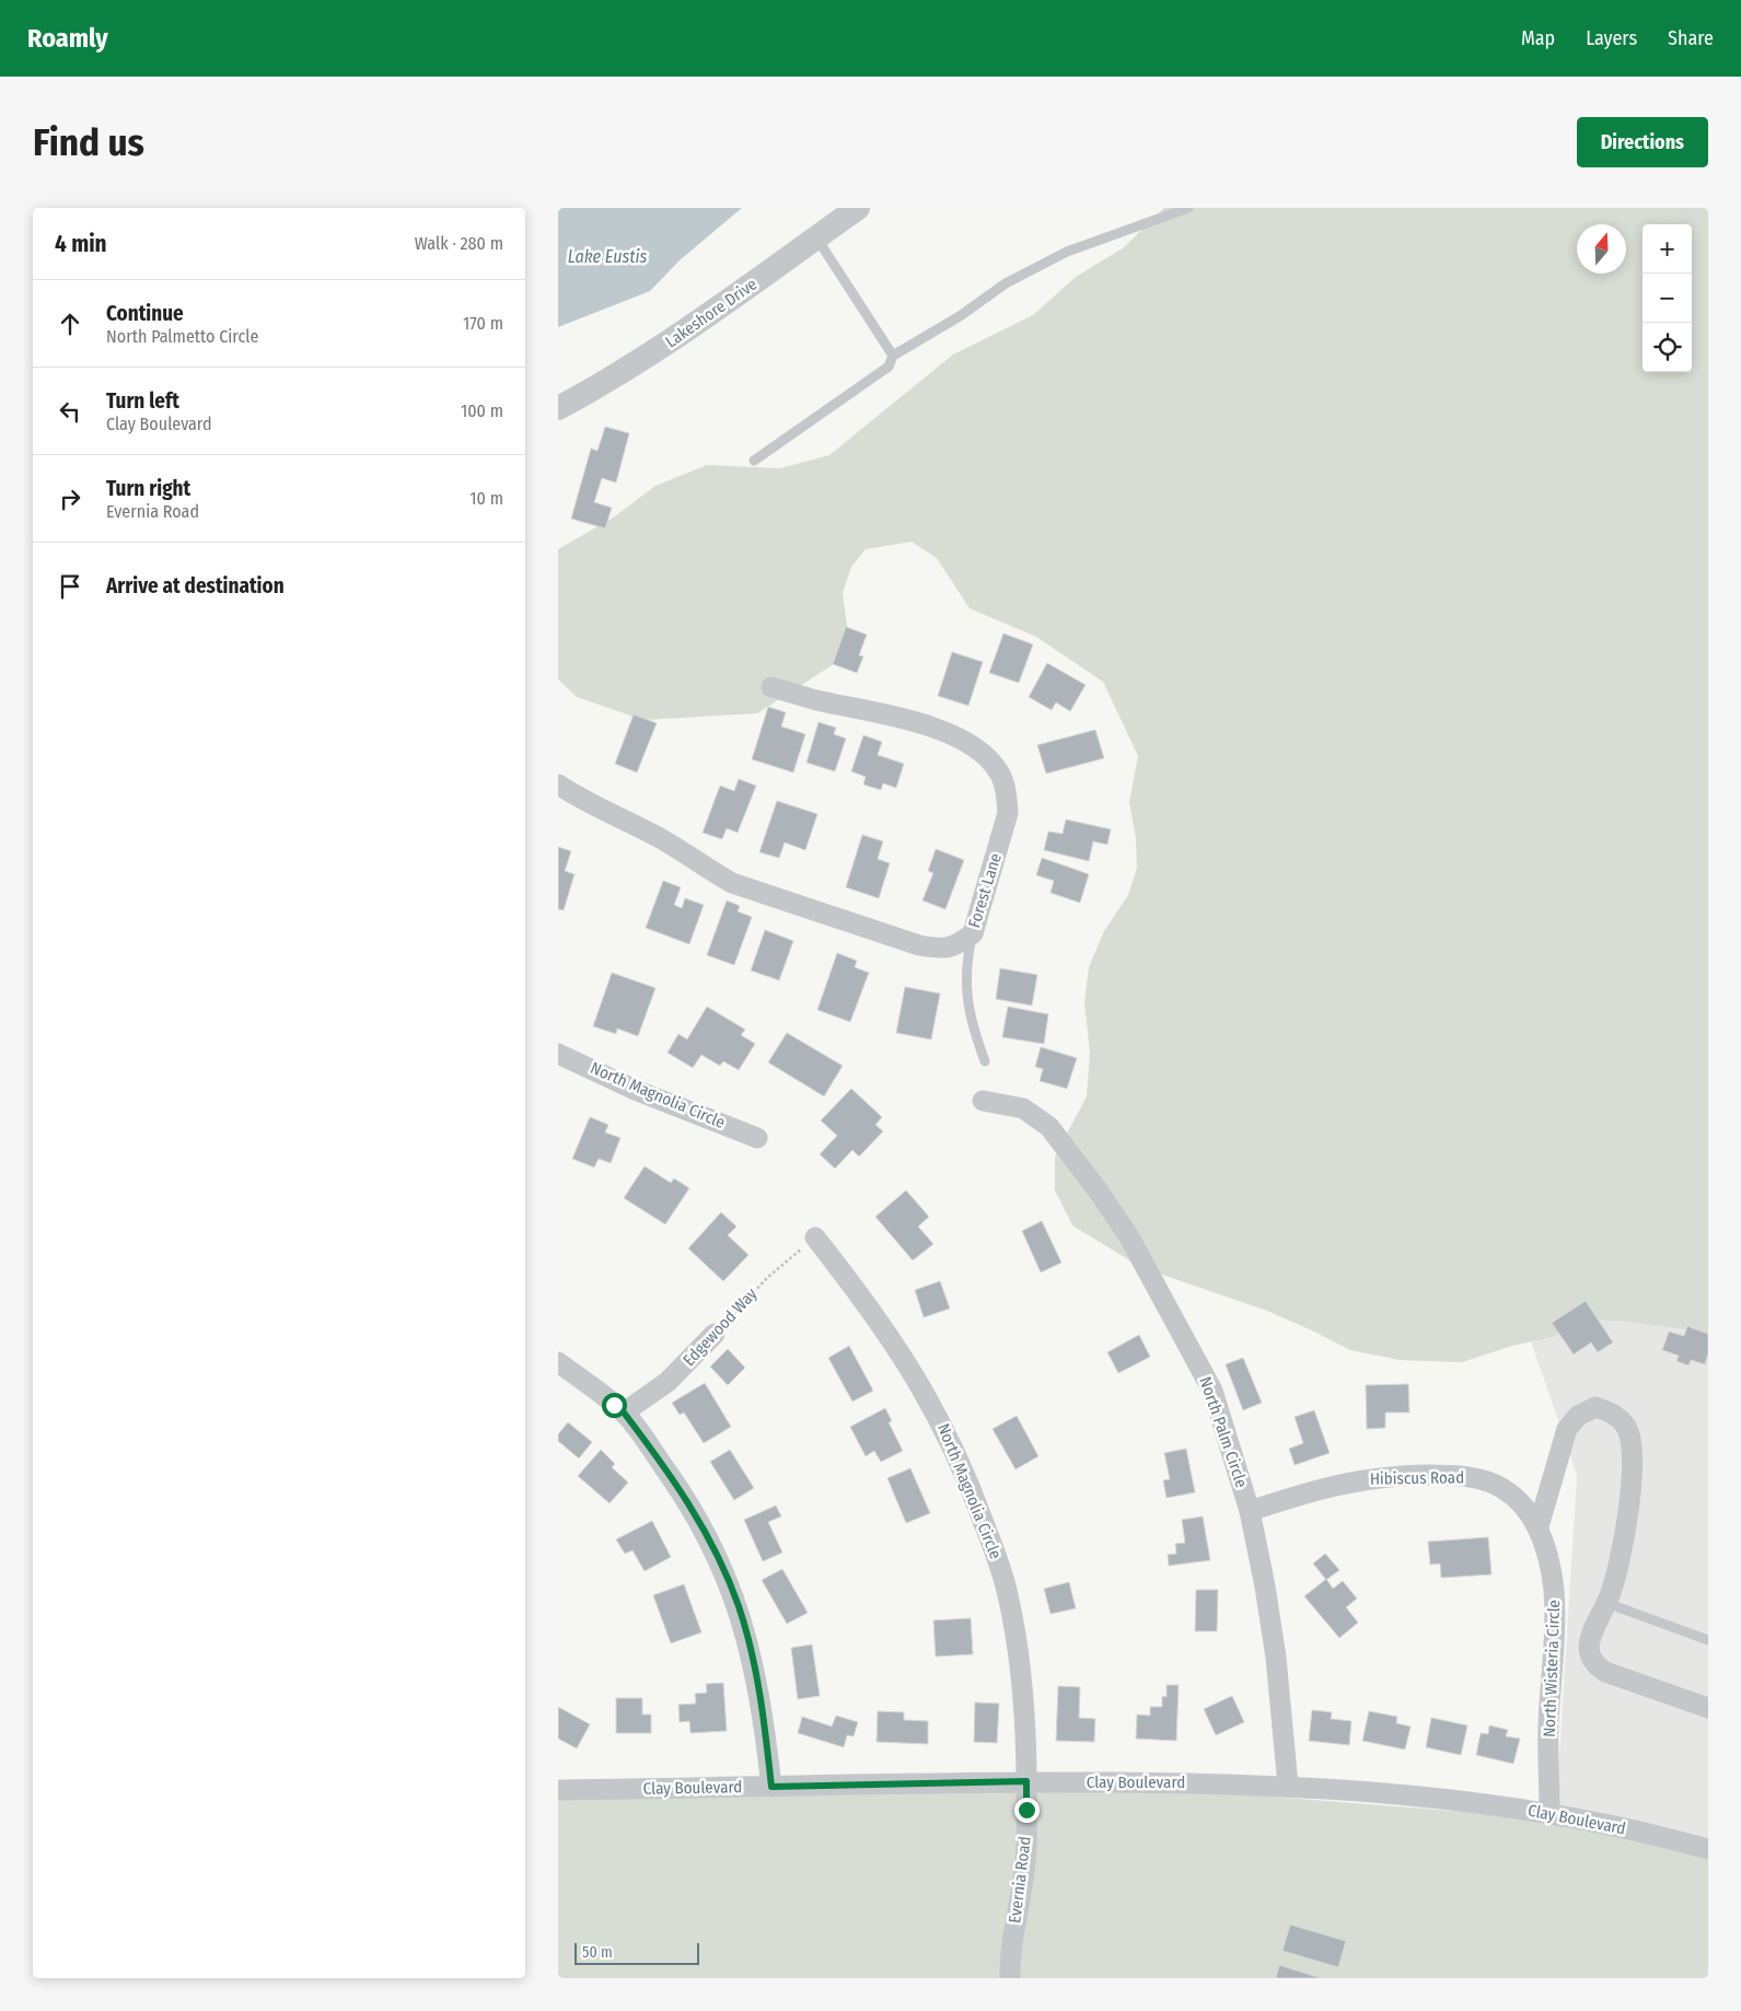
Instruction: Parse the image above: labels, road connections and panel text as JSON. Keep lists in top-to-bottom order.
{
  "streets": {
    "street": [
      "Lakeshore Drive",
      "Forest Lane",
      "North Magnolia Circle",
      "Edgewood Way",
      "North Palm Circle",
      "Hibiscus Road",
      "North Wisteria Circle",
      "Clay Boulevard",
      "Evernia Road"
    ]
  },
  "crossings": [
    ["North Magnolia Circle", "Edgewood Way"],
    ["North Magnolia Circle", "Clay Boulevard"],
    ["North Magnolia Circle", "Evernia Road"],
    ["North Palm Circle", "Hibiscus Road"],
    ["North Palm Circle", "Clay Boulevard"],
    ["Hibiscus Road", "North Wisteria Circle"],
    ["North Wisteria Circle", "Clay Boulevard"],
    ["Clay Boulevard", "Evernia Road"]
  ],
  "water": ["Lake Eustis"],
  "scale_bar": "50 m",
  "north": "top",
  "page": {
    "header": "Roamly",
    "nav": ["Map", "Layers", "Share"],
    "buttons": "Directions",
    "title": "Find us",
    "heading": ["4 min", "Walk · 280 m"],
    "map_buttons": ["+", "−"],
    "list": [
      ["Continue", "North Palmetto Circle", "170 m"],
      ["Turn left", "Clay Boulevard", "100 m"],
      ["Turn right", "Evernia Road", "10 m"],
      "Arrive at destination"
    ],
    "scale": "50 m"
  }
}
